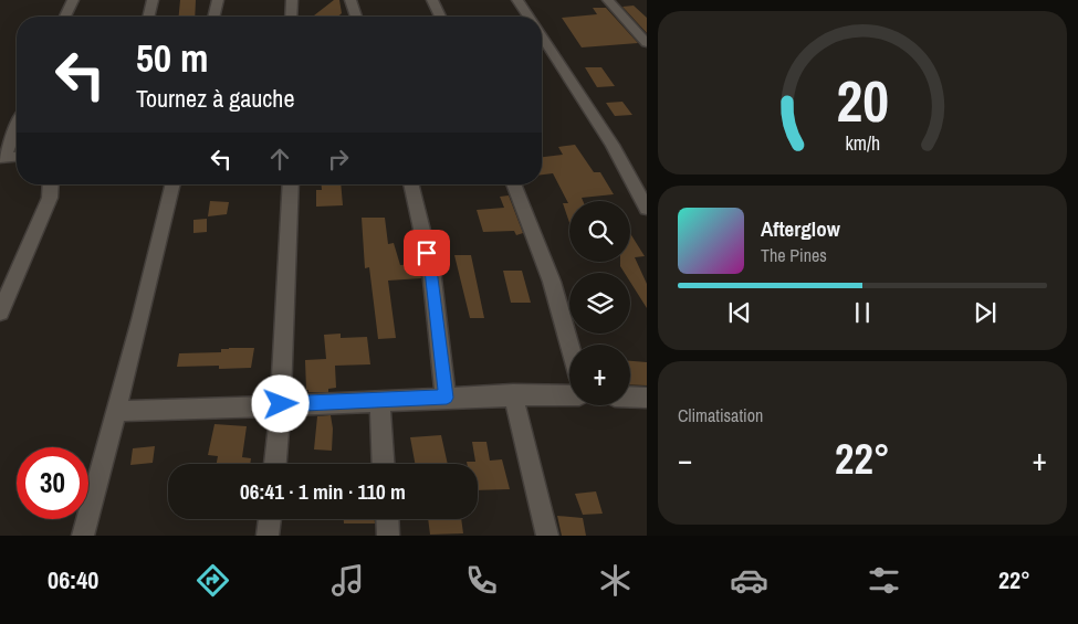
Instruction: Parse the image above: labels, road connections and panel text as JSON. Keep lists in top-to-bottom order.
{
  "page": {
    "turn": ["50 m", "Tournez à gauche"],
    "map_buttons": "+",
    "song": ["Afterglow", "The Pines"],
    "tile": "Climatisation",
    "heat": ["−", "22°", "+"],
    "limit": "30",
    "trip": "06:41 · 1 min · 110 m",
    "tabs": ["06:40", "22°"],
    "gauge": ["20", "km/h"]
  }
}
